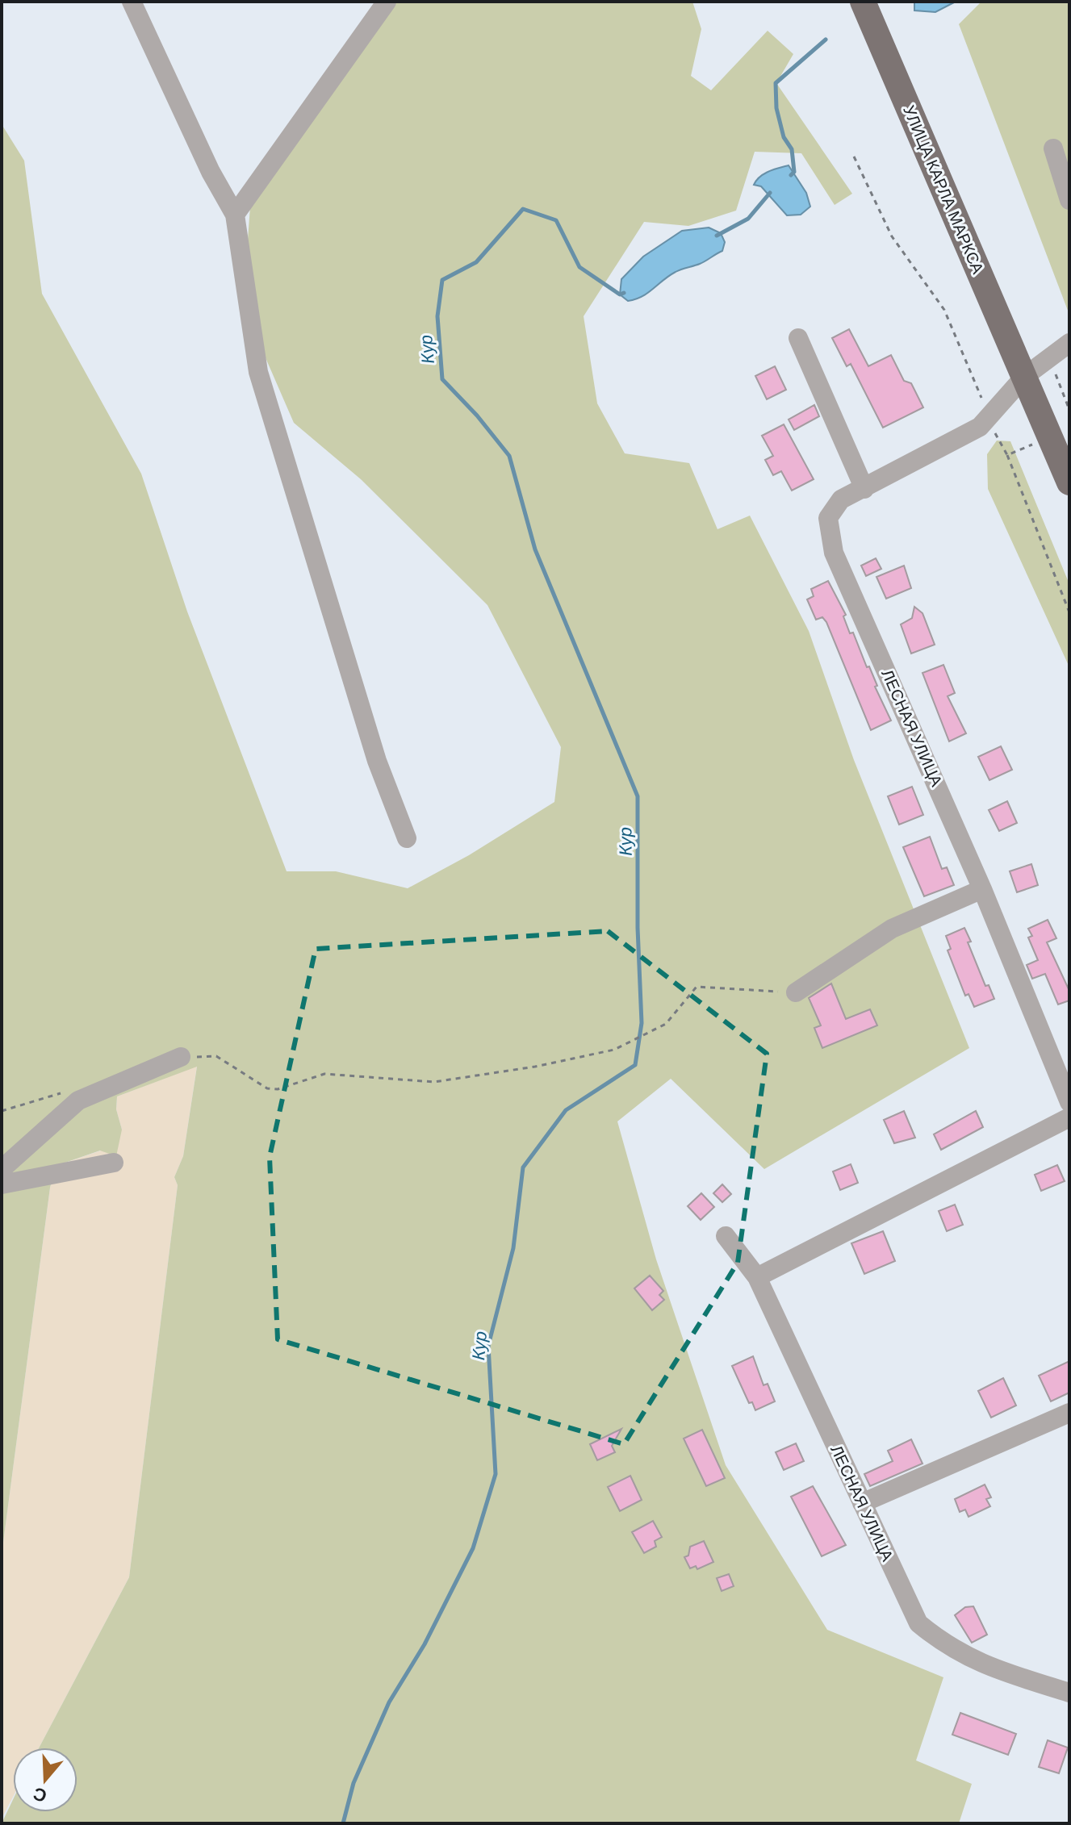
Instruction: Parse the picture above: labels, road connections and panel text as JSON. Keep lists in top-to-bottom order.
{
  "streets": {
    "main road": ["УЛИЦА КАРЛА МАРКСА"],
    "street": ["ЛЕСНАЯ УЛИЦА"]
  },
  "water": ["Кур"],
  "north": "bottom"
}
